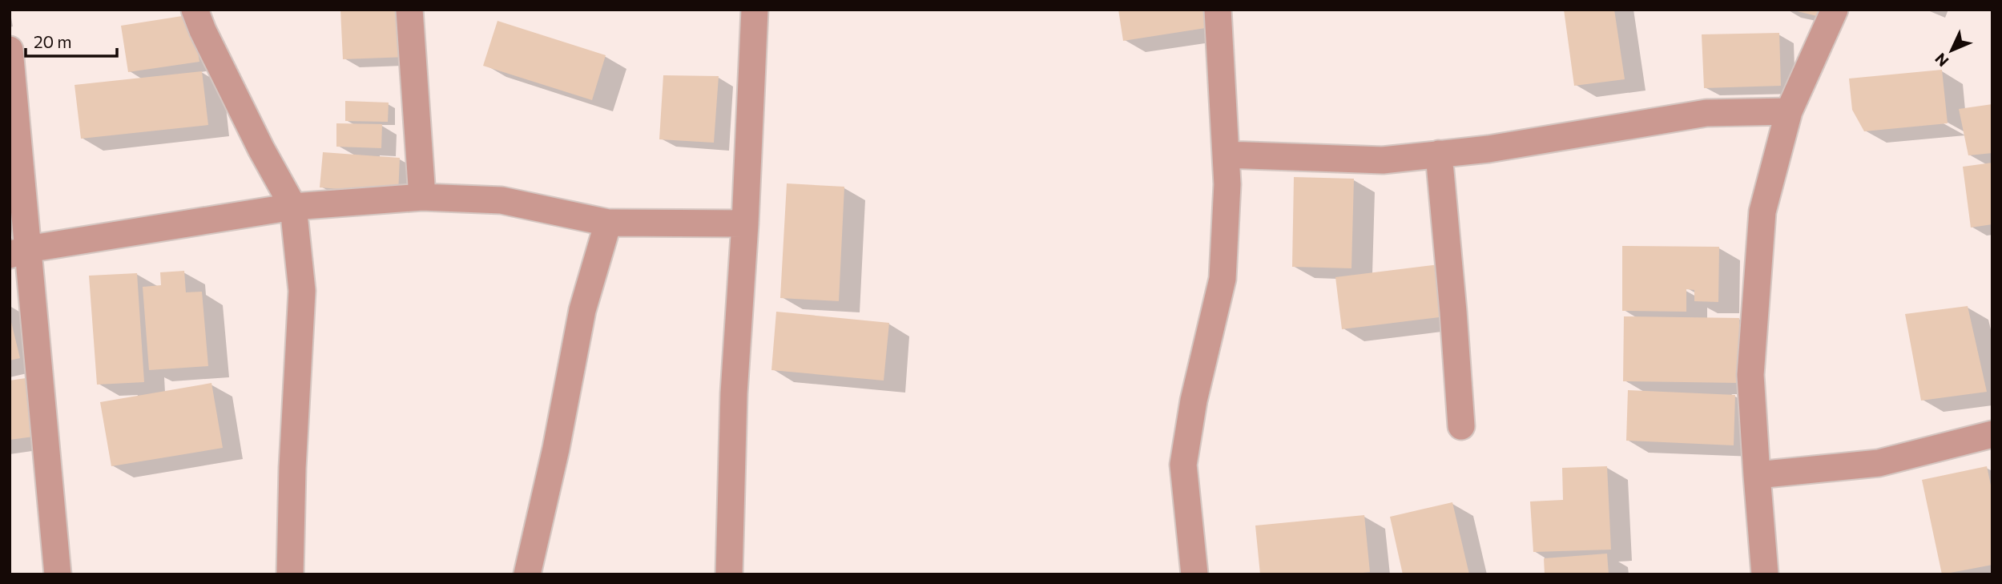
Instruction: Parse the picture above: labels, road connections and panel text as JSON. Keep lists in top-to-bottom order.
{
  "scale_bar": "20 m",
  "north": "bottom left"
}
